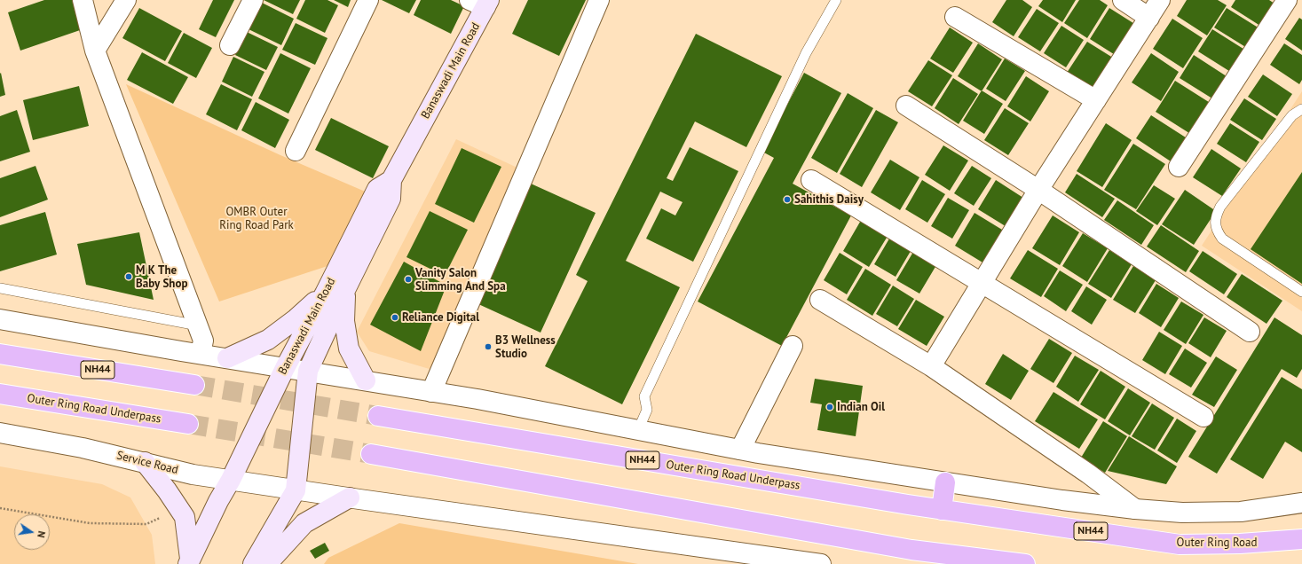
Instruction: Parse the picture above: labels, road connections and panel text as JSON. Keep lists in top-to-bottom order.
{
  "streets": {
    "highway": ["NH44", "Outer Ring Road Underpass", "Outer Ring Road"],
    "main road": ["Banaswadi Main Road"],
    "street": ["Service Road"]
  },
  "crossings": [
    ["Banaswadi Main Road", "Service Road"],
    ["Outer Ring Road Underpass", "Outer Ring Road"]
  ],
  "parks": ["OMBR Outer Ring Road Park"],
  "places": [
    "Sahithis Daisy",
    "M K The Baby Shop",
    "Vanity Salon Slimming And Spa",
    "Reliance Digital",
    "B3 Wellness Studio",
    "Indian Oil"
  ],
  "north": "right"
}
